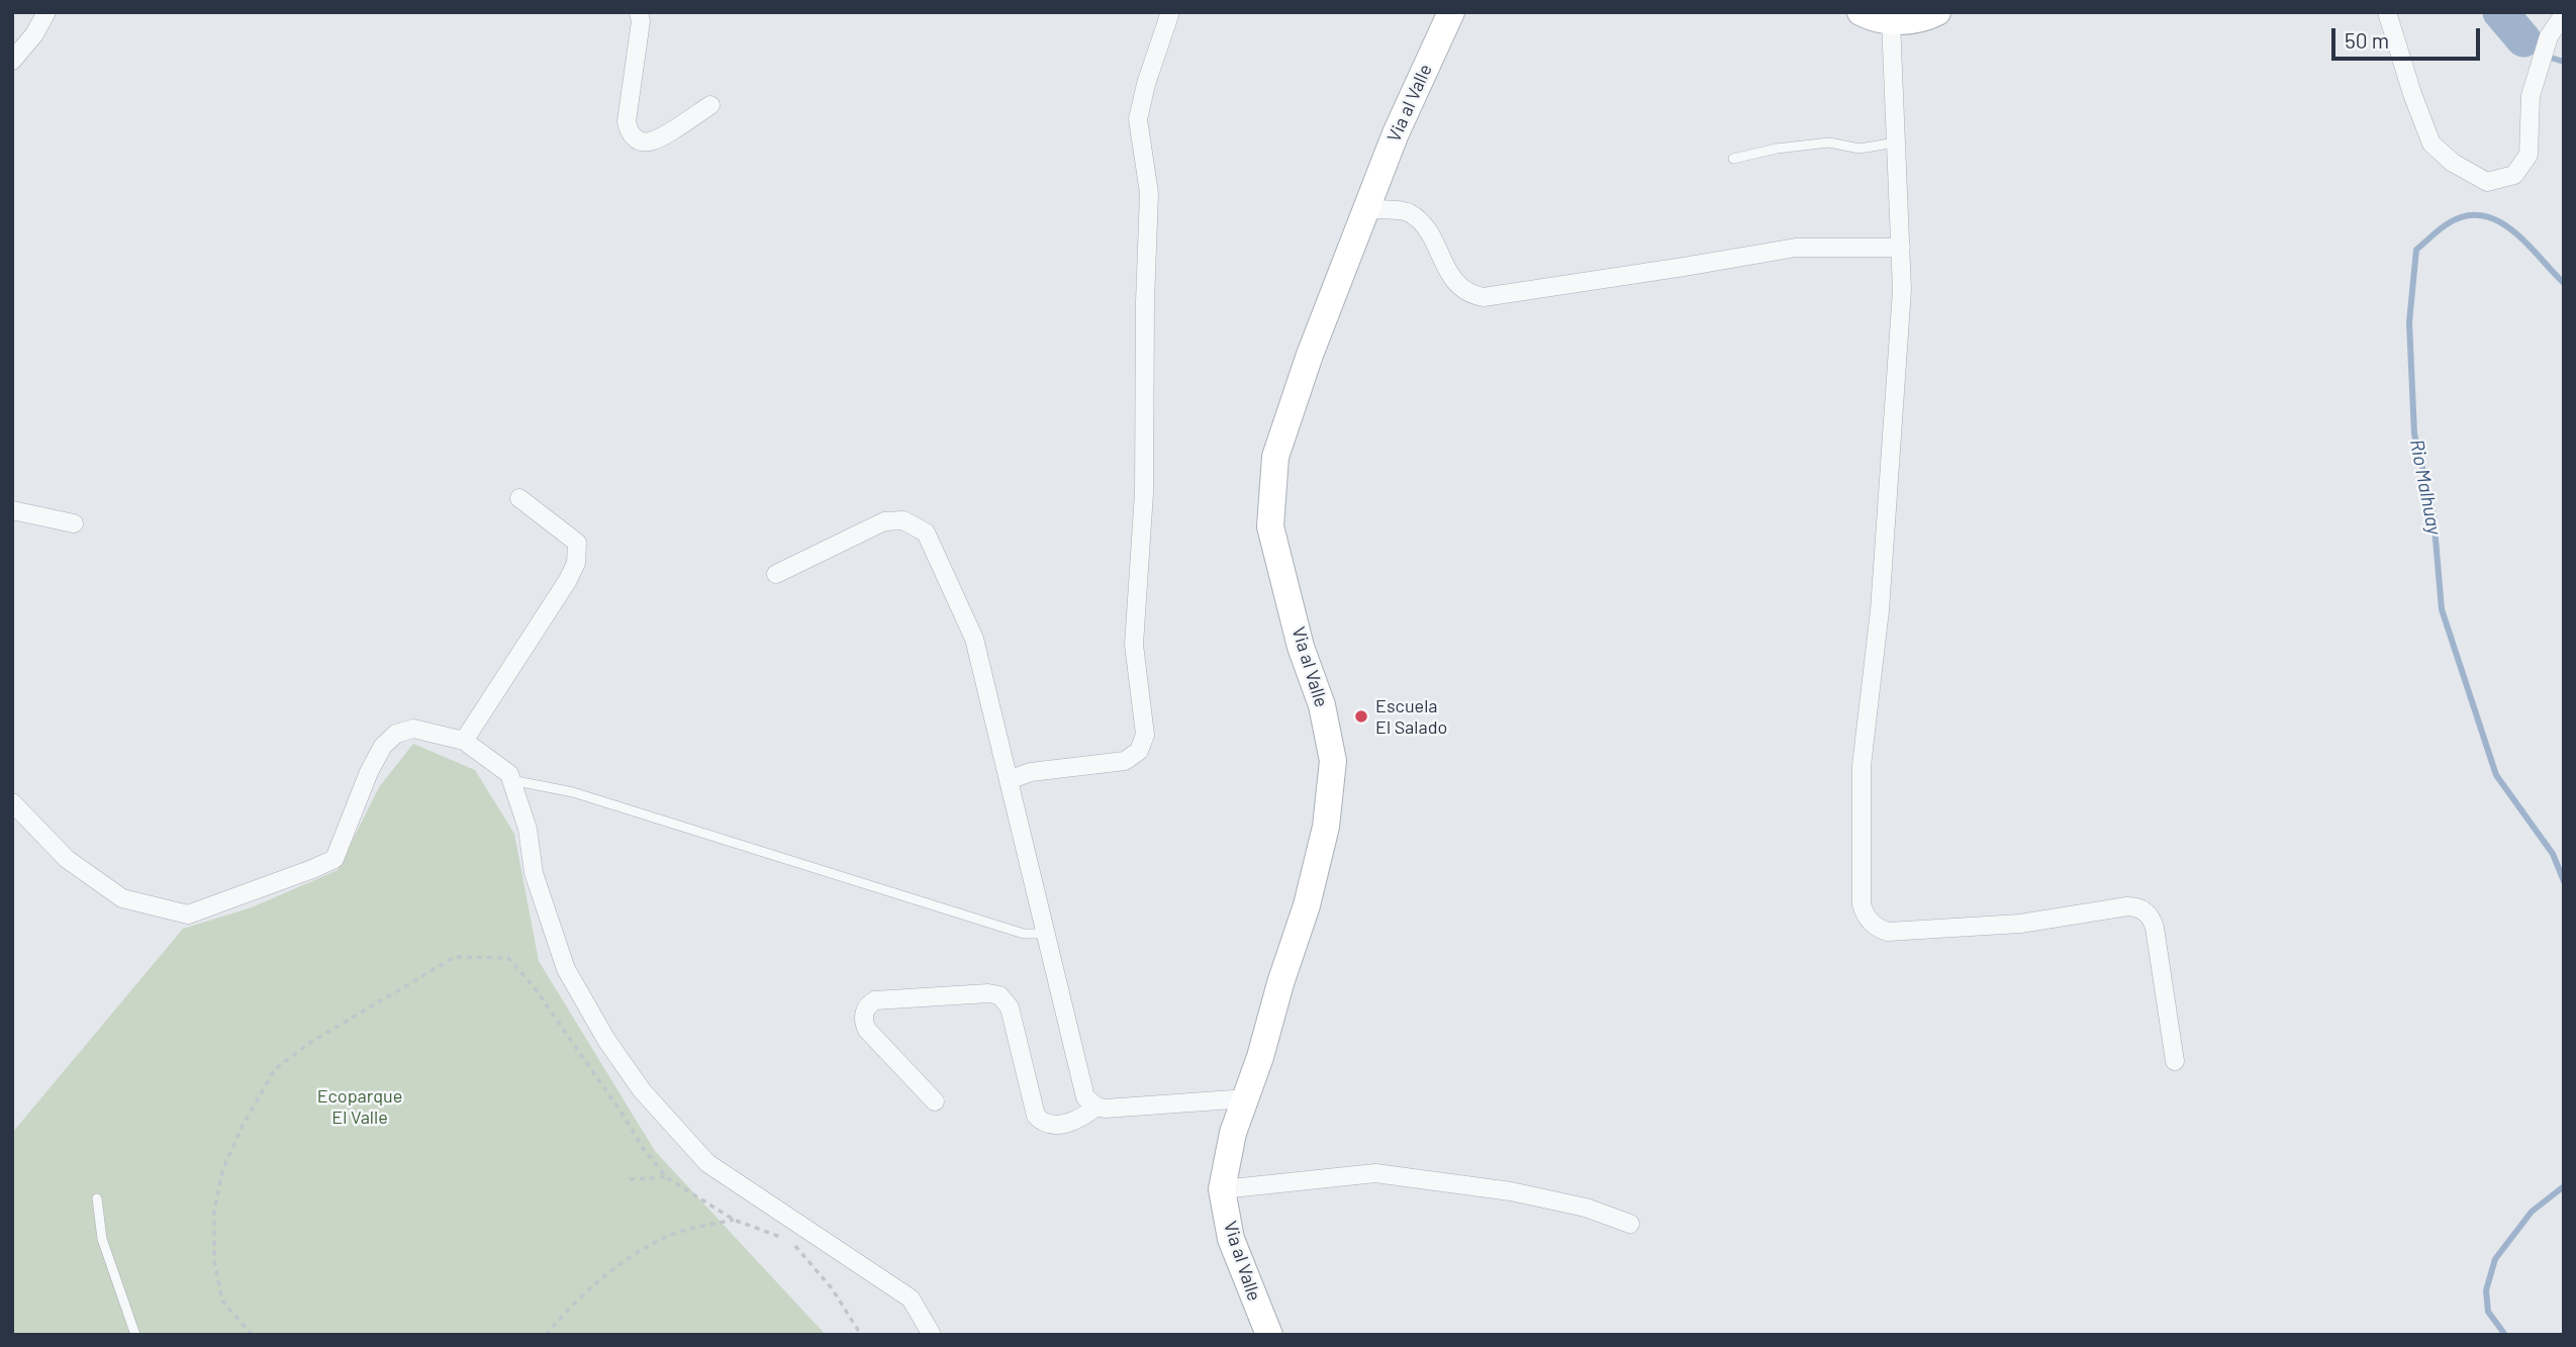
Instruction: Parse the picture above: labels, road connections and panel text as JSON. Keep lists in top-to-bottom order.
{
  "streets": {
    "main road": ["Via al Valle"]
  },
  "water": ["Rio Malhuay"],
  "parks": ["Ecoparque El Valle"],
  "places": ["Escuela El Salado"],
  "scale_bar": "50 m"
}
